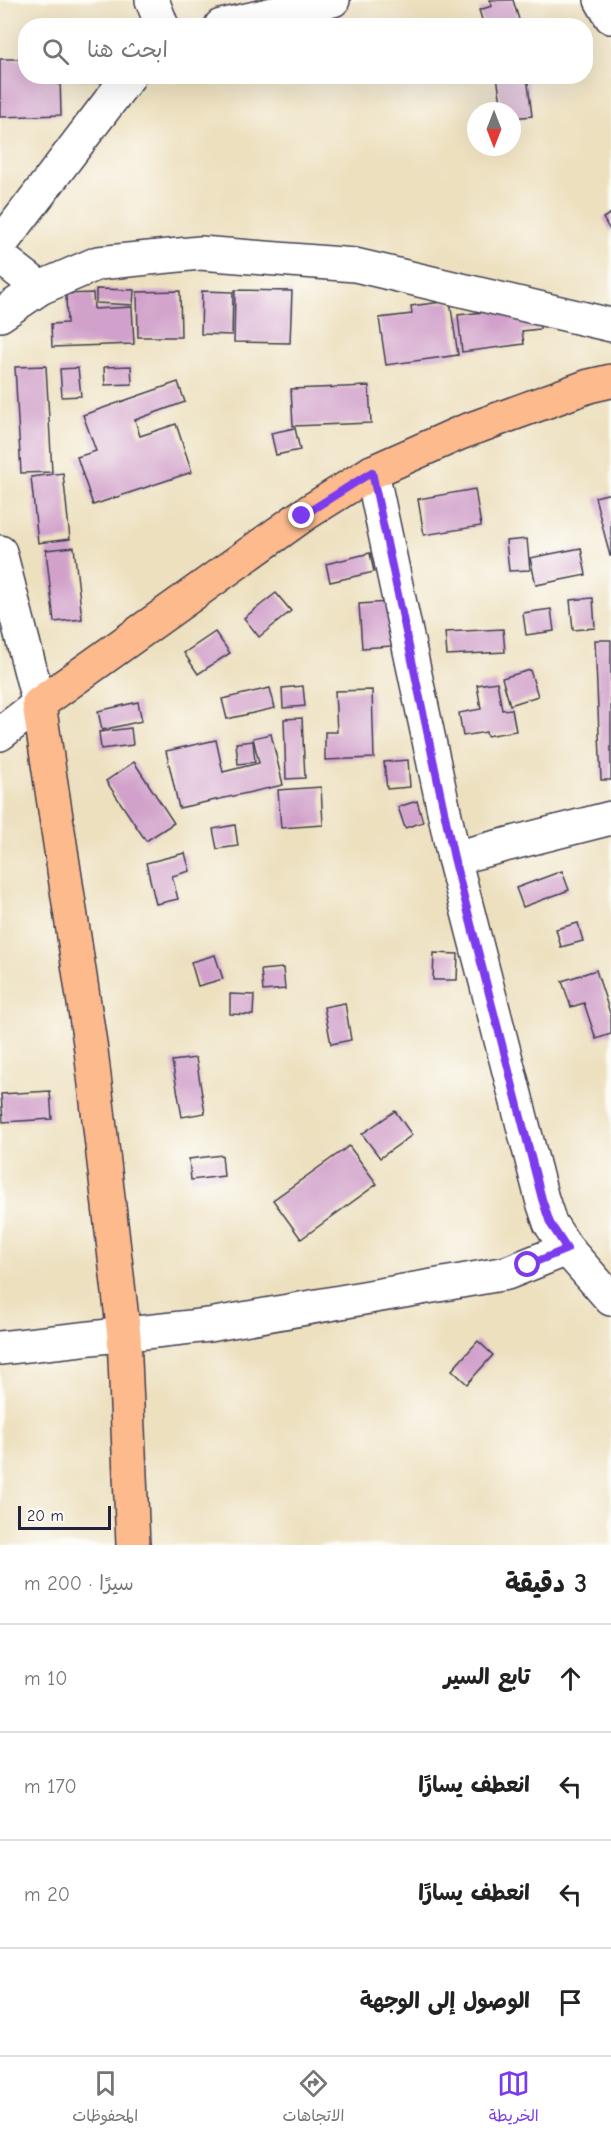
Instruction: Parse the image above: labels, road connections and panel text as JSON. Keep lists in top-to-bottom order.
{
  "scale_bar": "20 m",
  "north": "bottom",
  "page": {
    "search": "ابحث هنا",
    "scale": "20 m",
    "heading": ["3 دقيقة", "سيرًا · 200 m"],
    "list": [
      ["تابع السير", "10 m"],
      ["انعطف يسارًا", "170 m"],
      ["انعطف يسارًا", "20 m"],
      "الوصول إلى الوجهة"
    ],
    "nav": ["الخريطة", "الاتجاهات", "المحفوظات"]
  }
}
